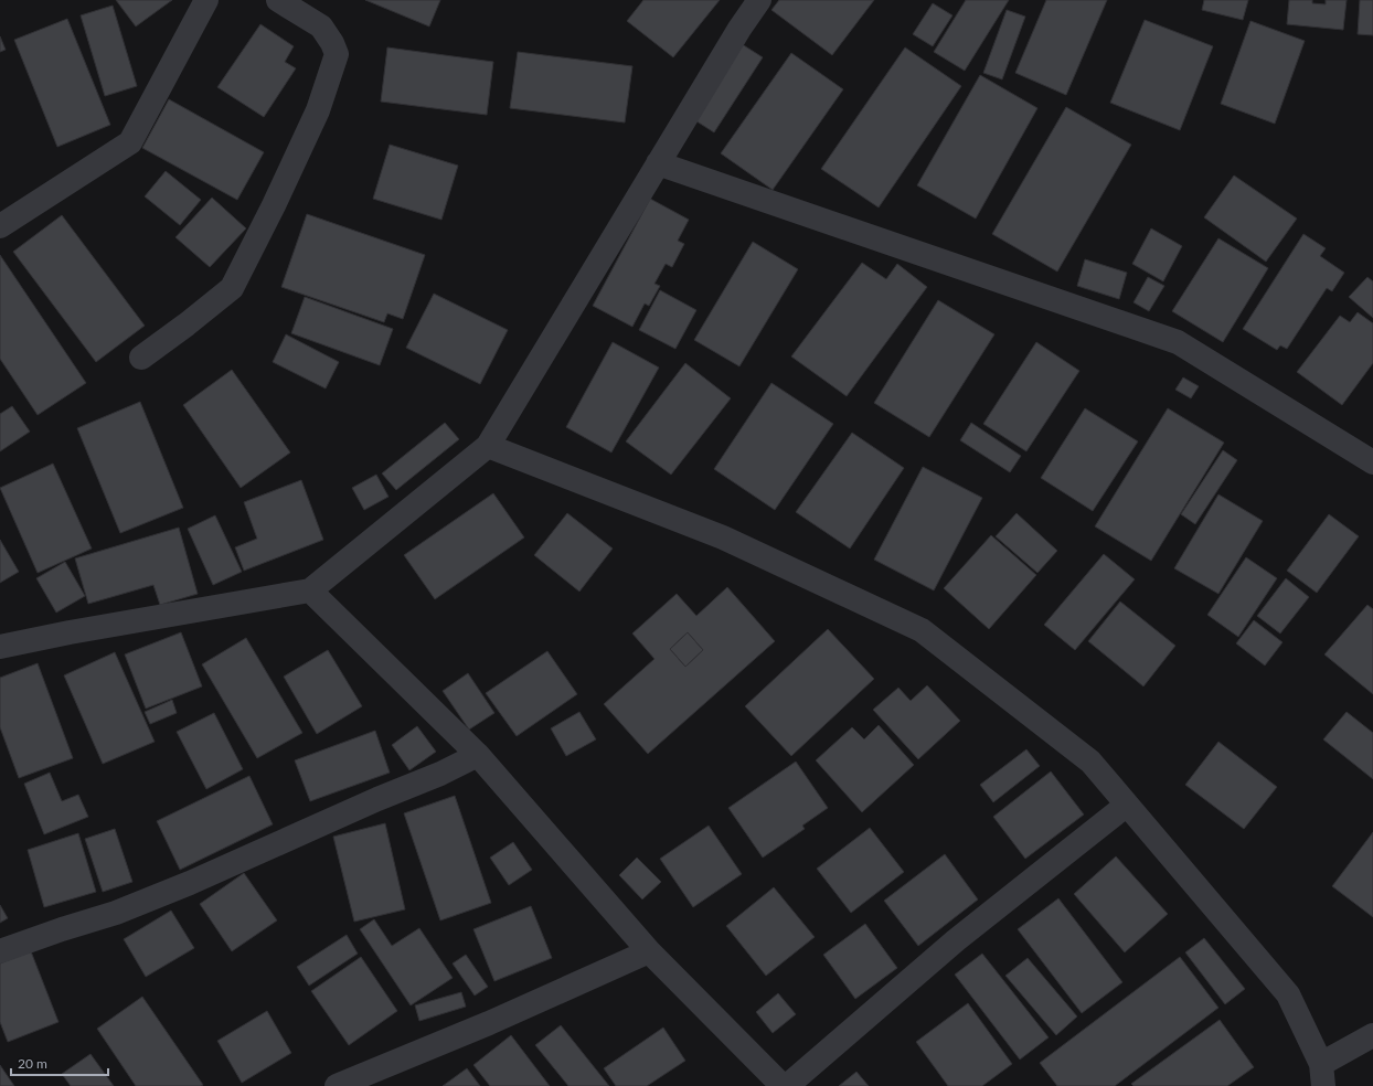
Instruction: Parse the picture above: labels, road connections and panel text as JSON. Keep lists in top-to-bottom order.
{
  "scale_bar": "20 m"
}
